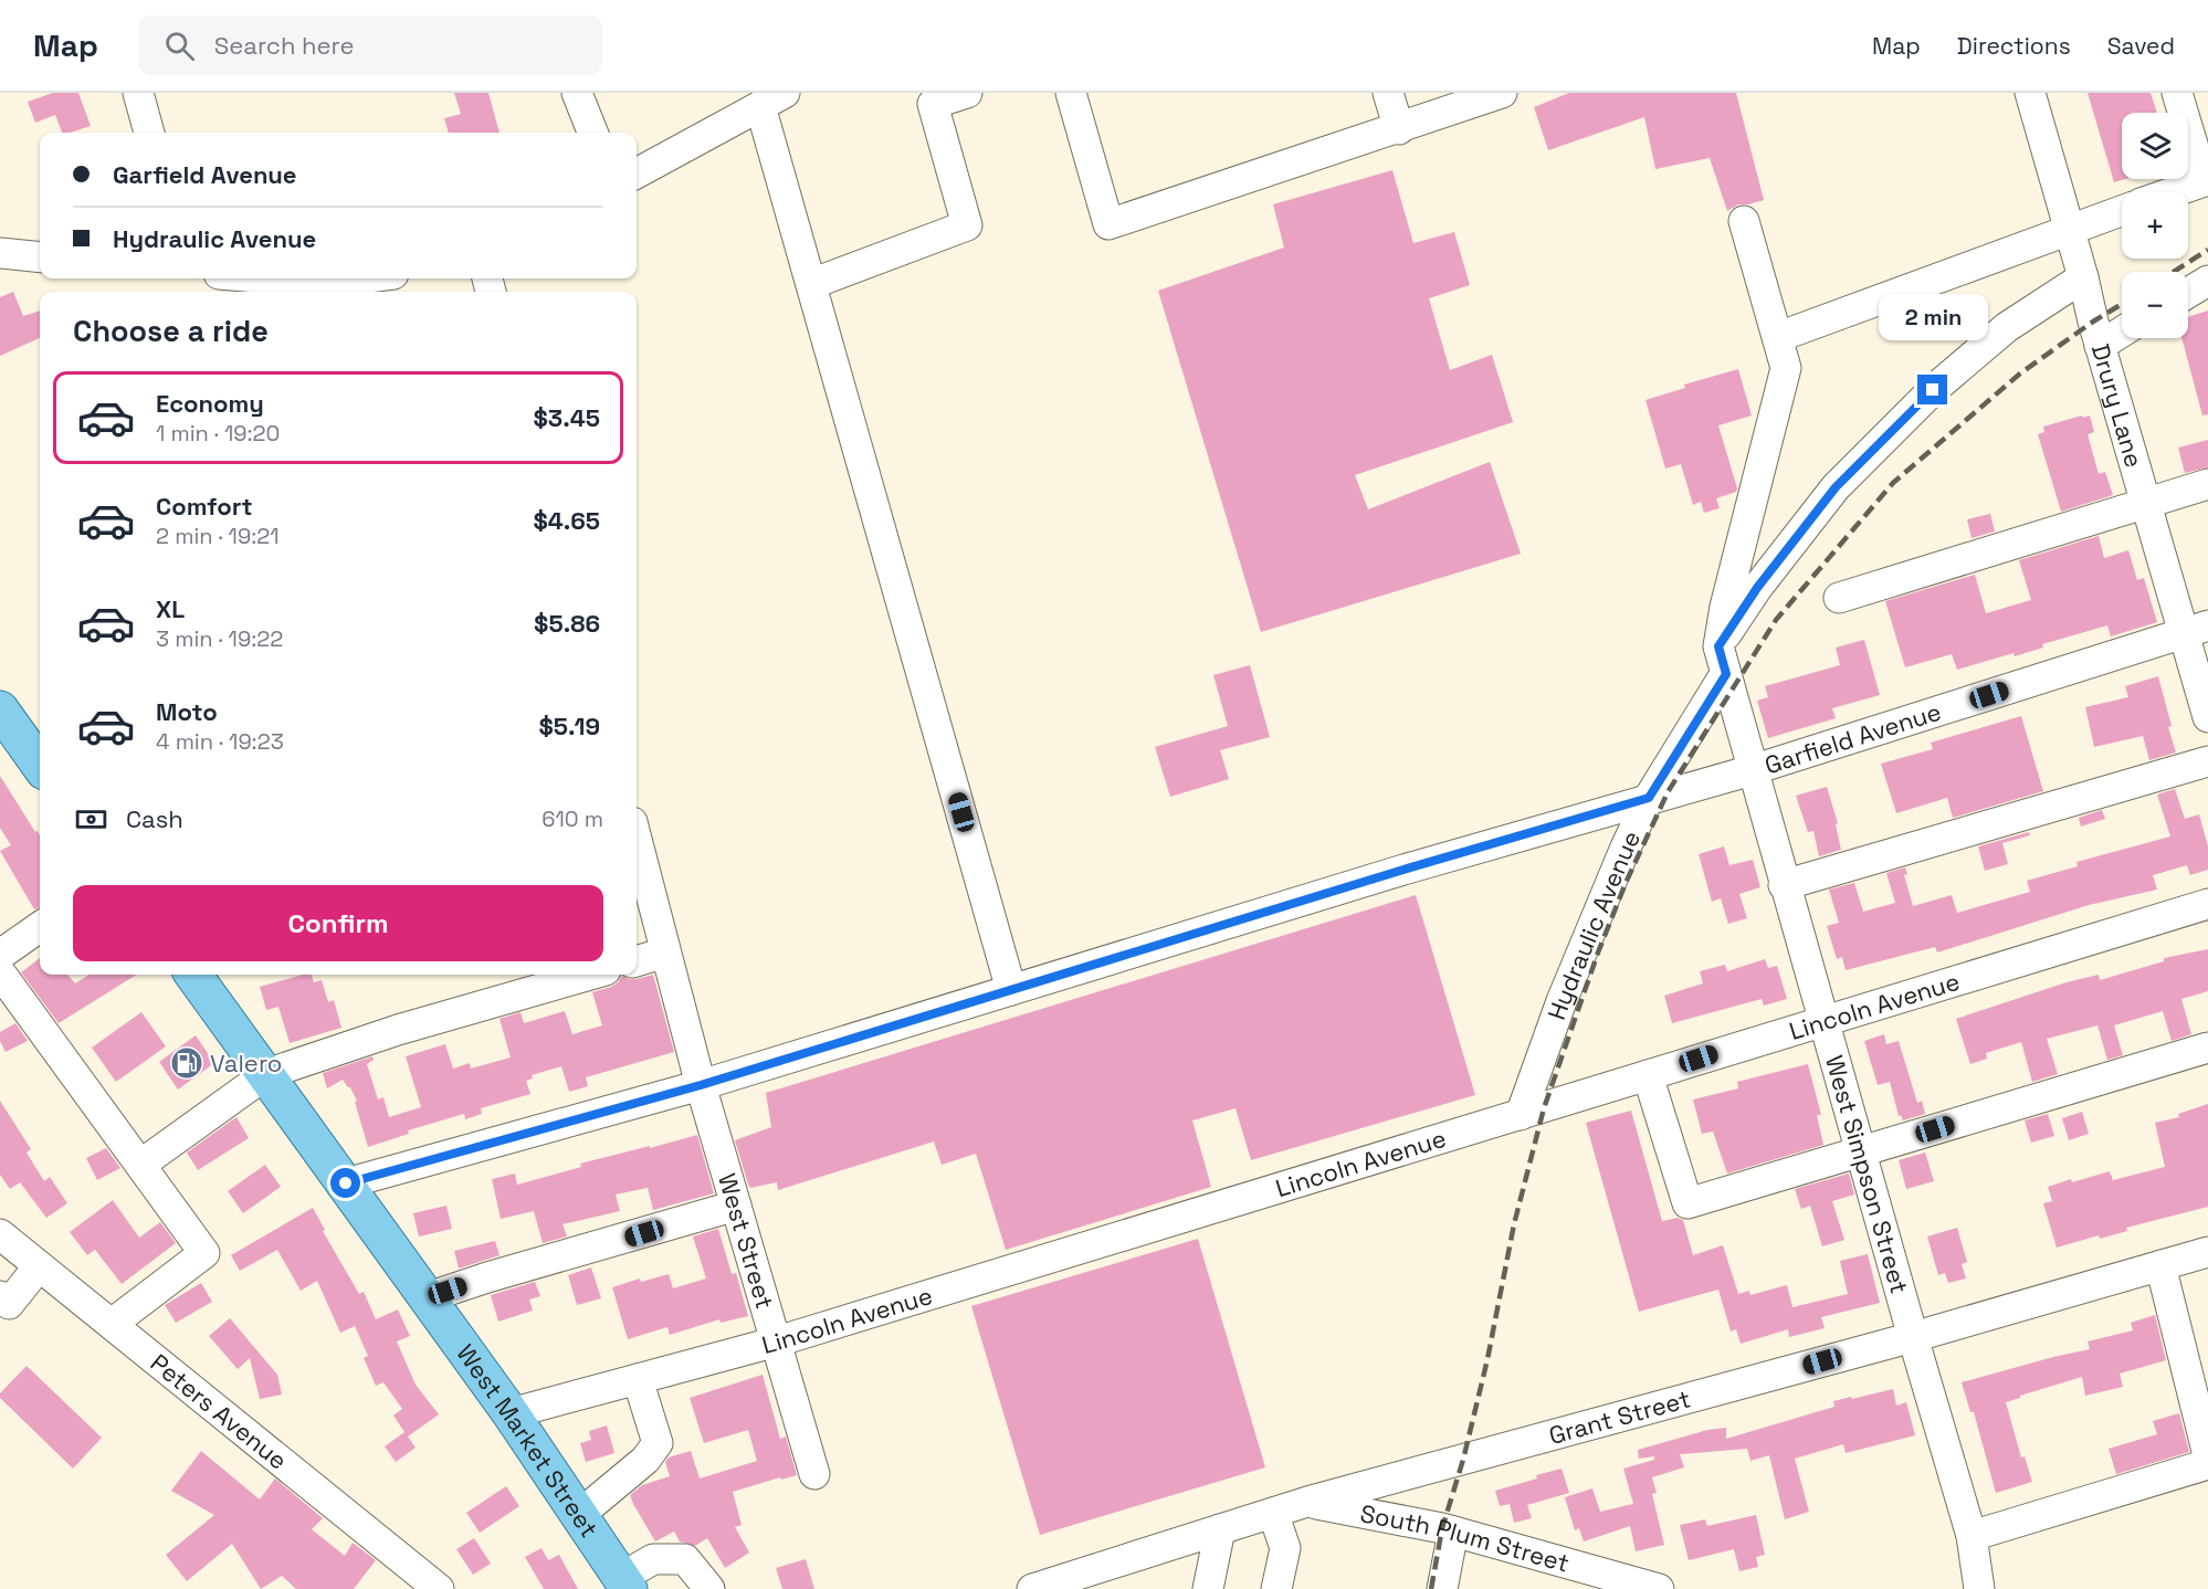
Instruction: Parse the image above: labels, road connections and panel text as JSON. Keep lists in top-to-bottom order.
{
  "streets": {
    "main road": ["West Market Street"],
    "street": [
      "Drury Lane",
      "Garfield Avenue",
      "Hydraulic Avenue",
      "Lincoln Avenue",
      "West Simpson Street",
      "West Street",
      "Peters Avenue",
      "Grant Street",
      "South Plum Street"
    ]
  },
  "crossings": [
    ["Drury Lane", "Garfield Avenue"],
    ["Drury Lane", "Hydraulic Avenue"],
    ["Garfield Avenue", "Hydraulic Avenue"],
    ["Garfield Avenue", "West Simpson Street"],
    ["Garfield Avenue", "West Street"],
    ["Hydraulic Avenue", "Lincoln Avenue"],
    ["Hydraulic Avenue", "West Simpson Street"],
    ["Lincoln Avenue", "West Simpson Street"],
    ["Lincoln Avenue", "West Street"],
    ["Lincoln Avenue", "West Market Street"],
    ["West Simpson Street", "Grant Street"],
    ["Grant Street", "South Plum Street"]
  ],
  "places": {
    "fuel station": ["Valero"]
  },
  "page": {
    "header": "Map",
    "search": "Search here",
    "nav": ["Map", "Directions", "Saved"],
    "map_buttons": ["+", "−"],
    "banner": ["Garfield Avenue", "Hydraulic Avenue"],
    "heading": "Choose a ride",
    "bubble": "2 min",
    "list": [
      {
        "name": "Economy",
        "note": "1 min · 19:20",
        "value": "$3.45"
      },
      {
        "name": "Comfort",
        "note": "2 min · 19:21",
        "value": "$4.65"
      },
      {
        "name": "XL",
        "note": "3 min · 19:22",
        "value": "$5.86"
      },
      {
        "name": "Moto",
        "note": "4 min · 19:23",
        "value": "$5.19"
      }
    ],
    "pay": ["Cash", "610 m"],
    "buttons": "Confirm"
  }
}
